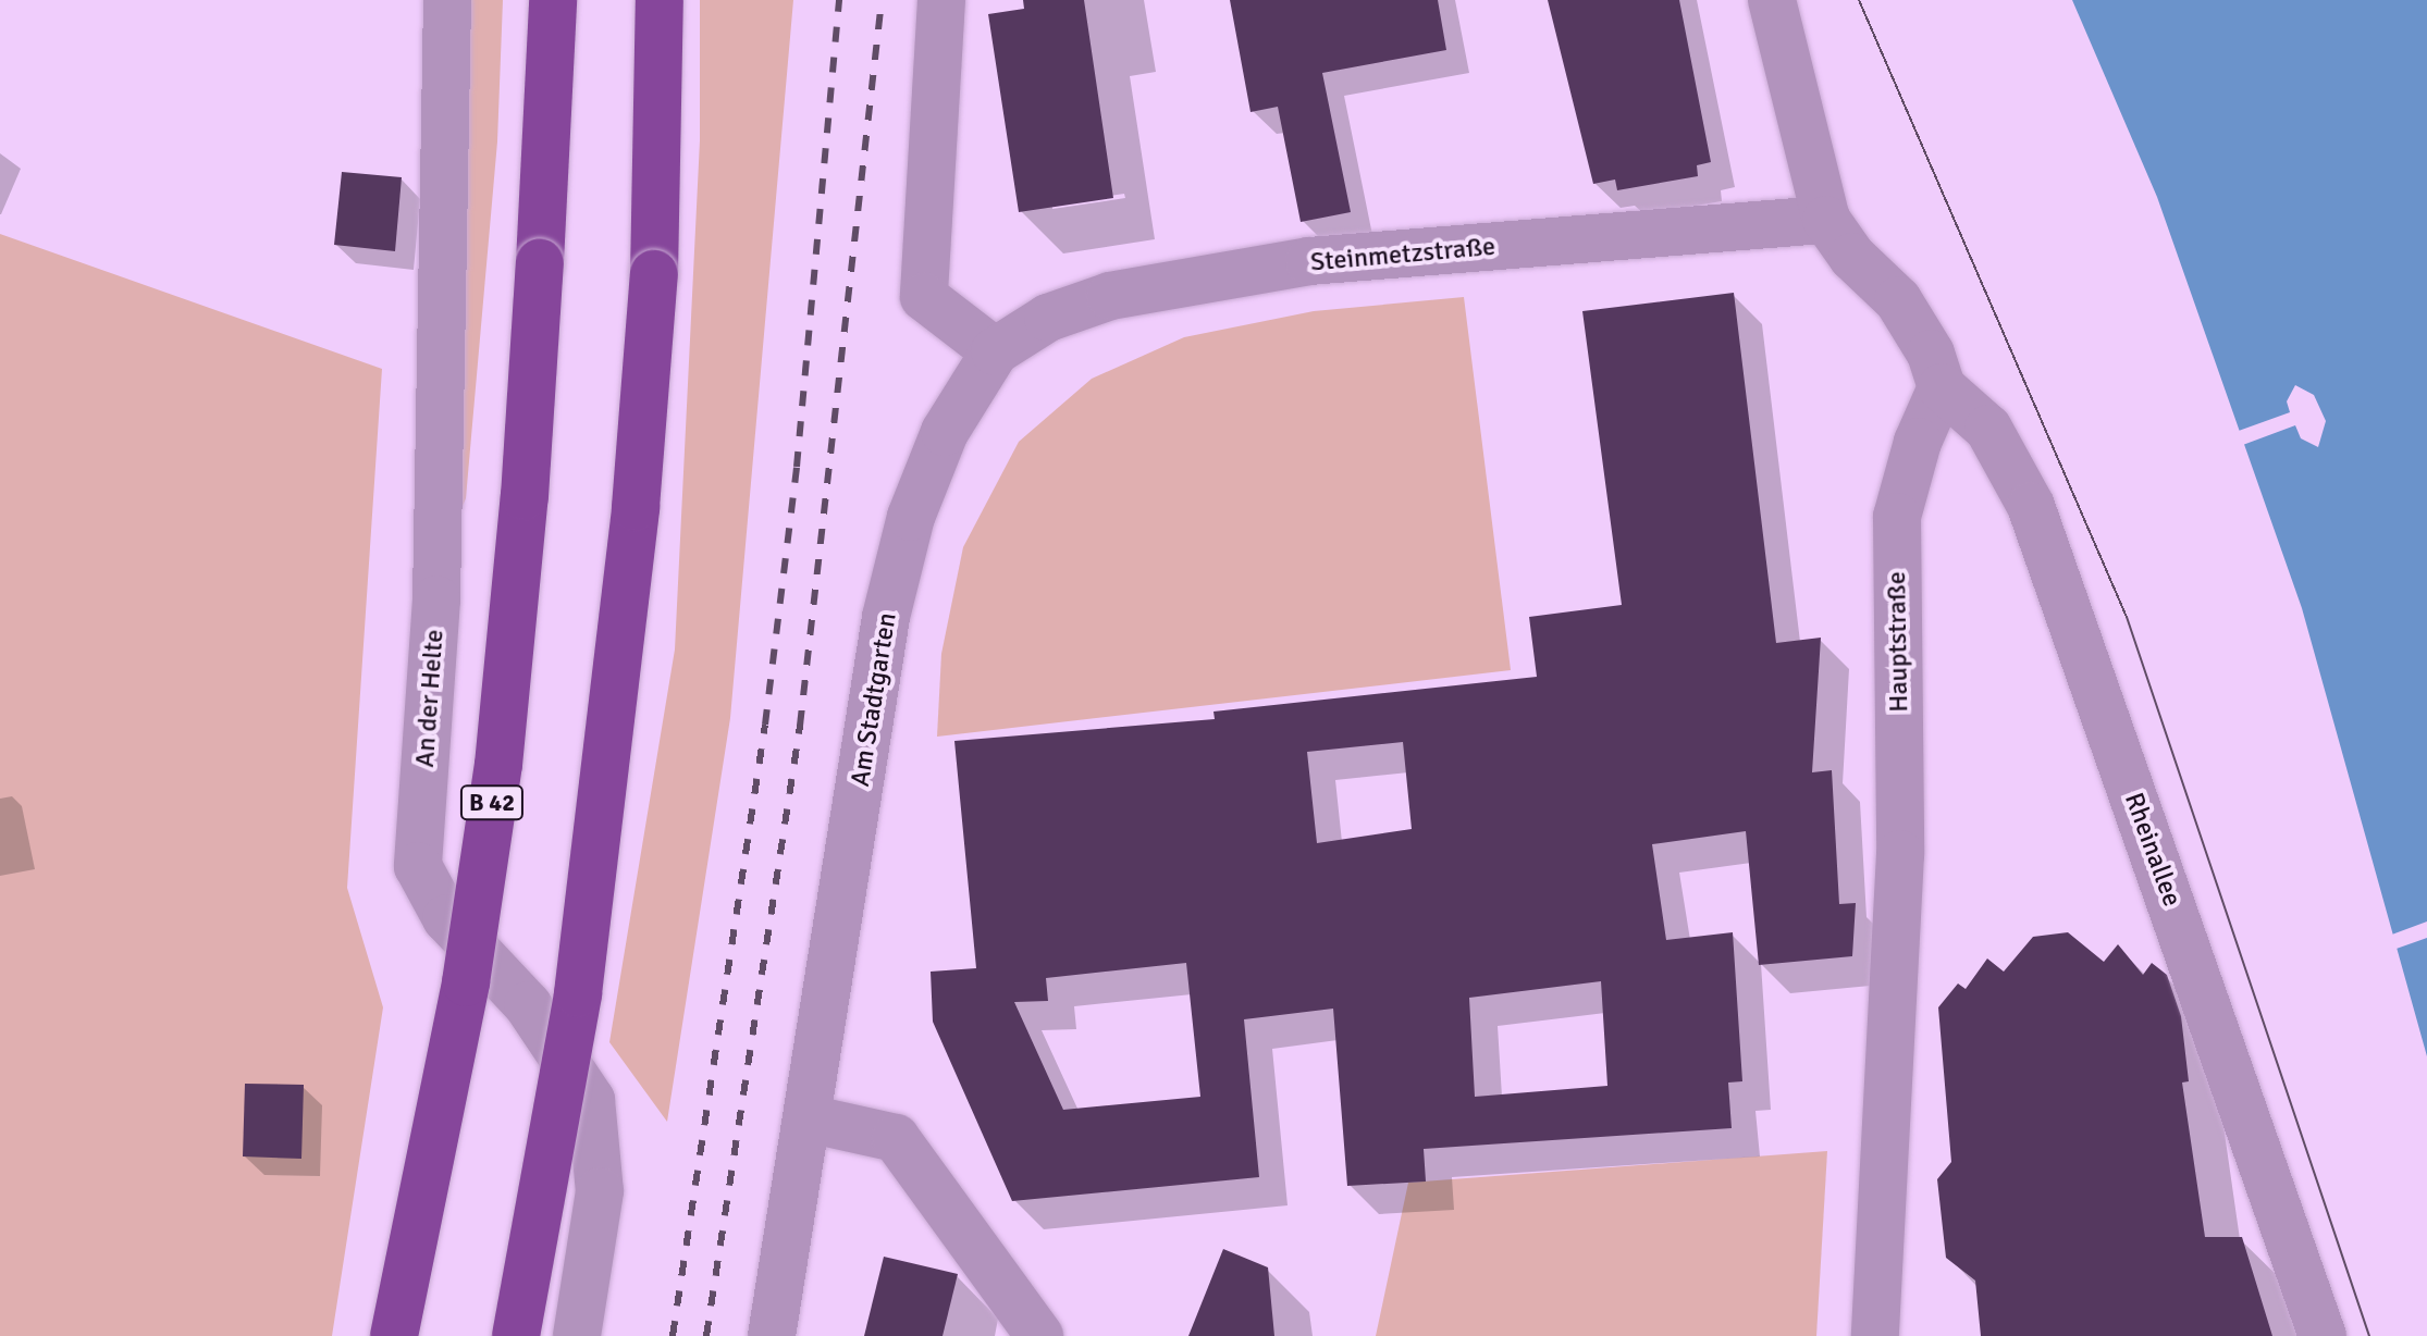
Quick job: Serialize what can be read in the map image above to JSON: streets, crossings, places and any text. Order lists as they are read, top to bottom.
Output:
{
  "streets": {
    "highway": ["B 42"],
    "street": [
      "Steinmetzstraße",
      "Hauptstraße",
      "An der Helte",
      "Am Stadtgarten",
      "Rheinallee"
    ]
  },
  "crossings": [
    ["Steinmetzstraße", "Am Stadtgarten"],
    ["Hauptstraße", "Rheinallee"]
  ]
}
